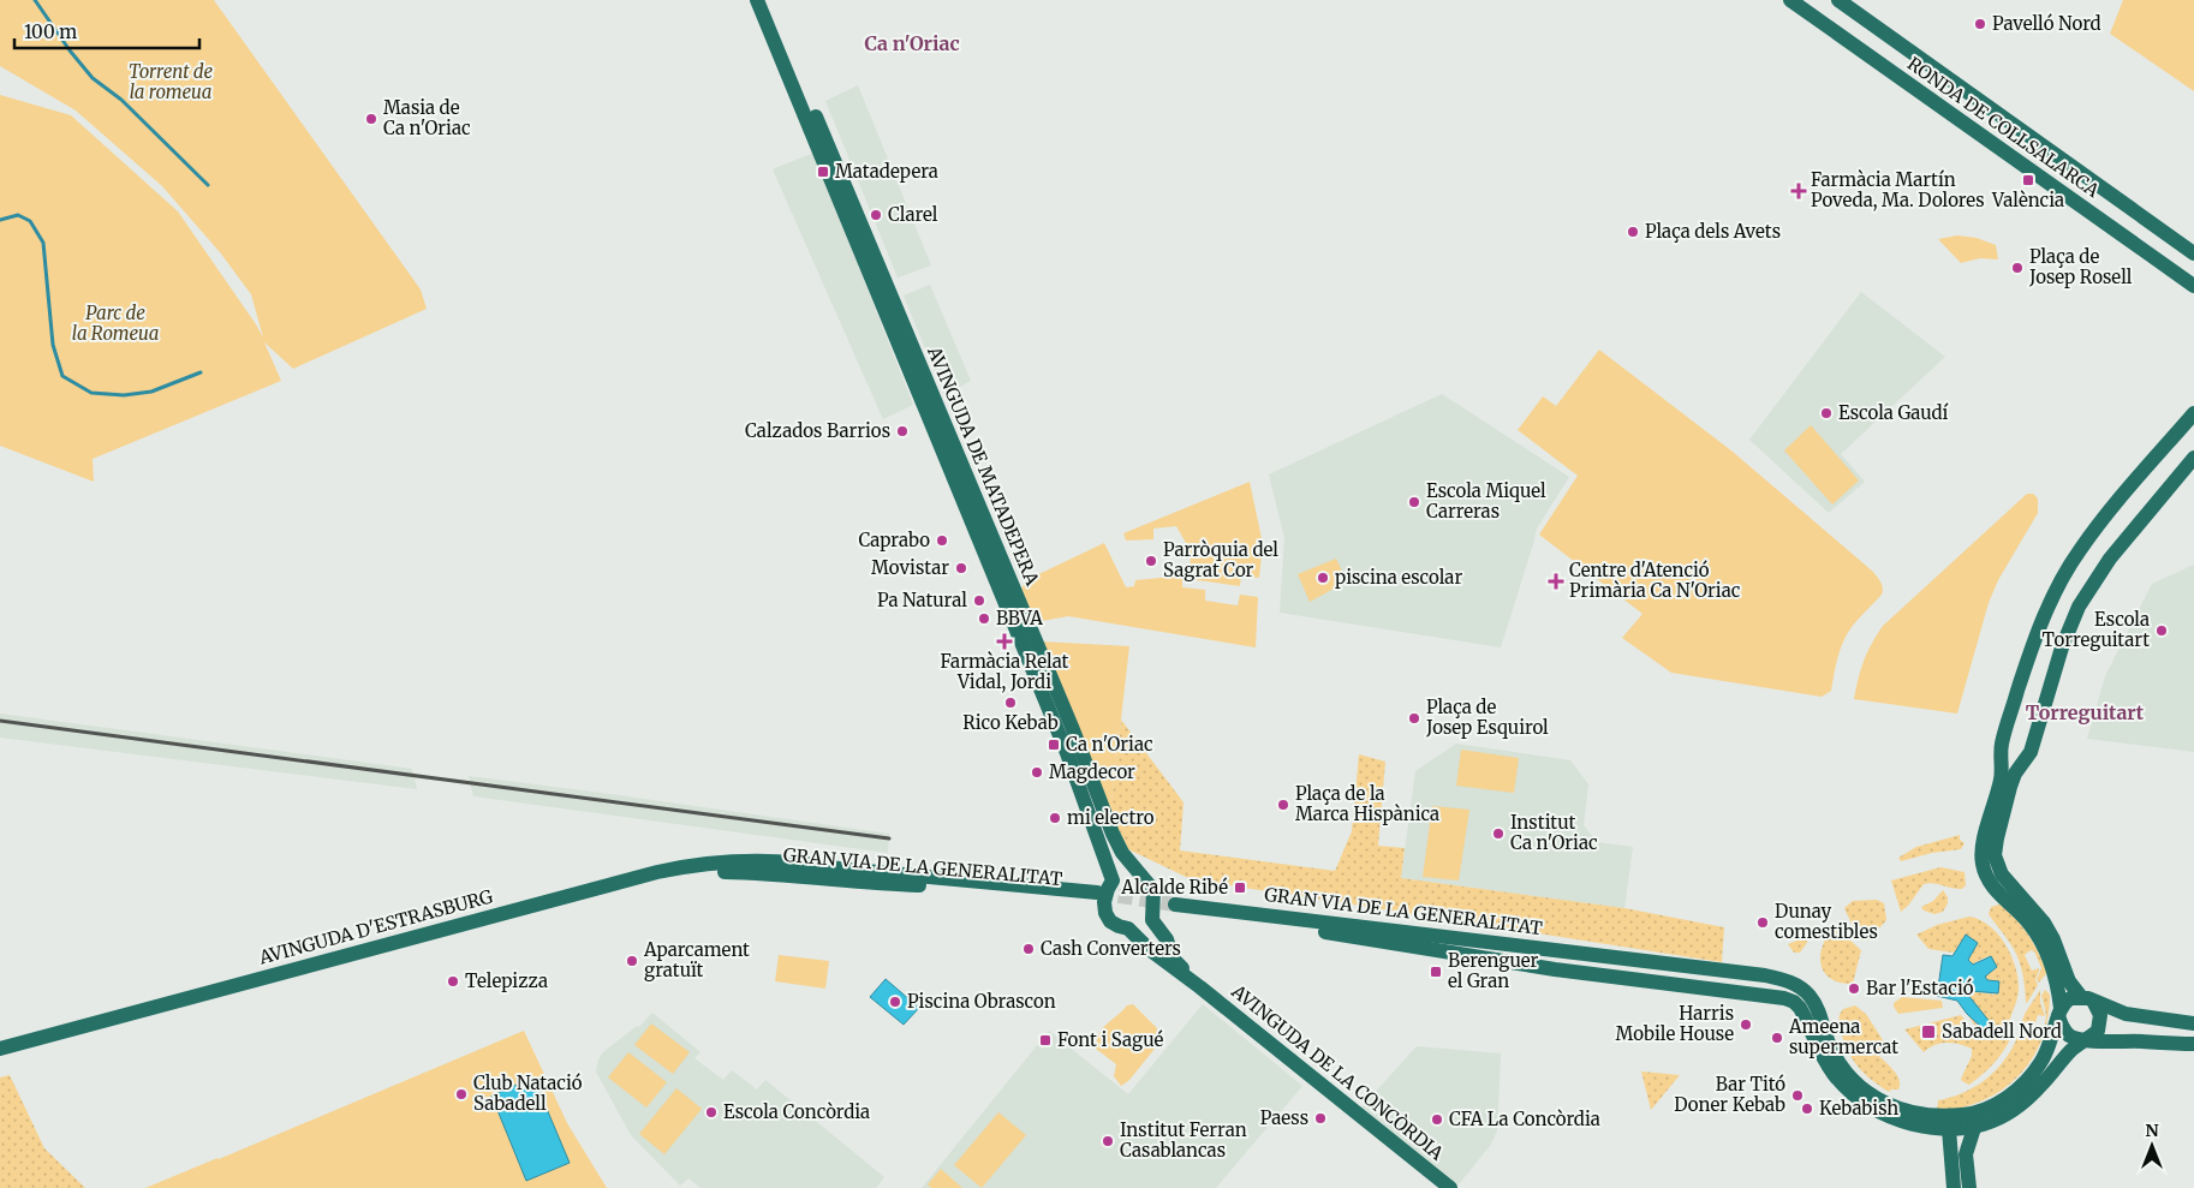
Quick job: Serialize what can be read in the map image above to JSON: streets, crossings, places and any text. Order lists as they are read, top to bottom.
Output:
{
  "streets": {
    "main road": [
      "RONDA DE COLLSALARCA",
      "AVINGUDA DE MATADEPERA",
      "GRAN VIA DE LA GENERALITAT",
      "AVINGUDA D'ESTRASBURG",
      "AVINGUDA DE LA CONCÒRDIA"
    ]
  },
  "crossings": [
    ["AVINGUDA DE MATADEPERA", "AVINGUDA DE LA CONCÒRDIA"],
    ["GRAN VIA DE LA GENERALITAT", "AVINGUDA D'ESTRASBURG"]
  ],
  "districts": ["Ca n'Oriac", "Torreguitart"],
  "parks": ["Torrent de la romeua", "Parc de la Romeua"],
  "places": {
    "other": [
      "Pavelló Nord",
      "Masia de Ca n'Oriac",
      "Clarel",
      "Plaça dels Avets",
      "Plaça de Josep Rosell",
      "Escola Gaudí",
      "Calzados Barrios",
      "Escola Miquel Carreras",
      "Caprabo",
      "Parròquia del Sagrat Cor",
      "Movistar",
      "piscina escolar",
      "Pa Natural",
      "BBVA",
      "Escola Torreguitart",
      "Rico Kebab",
      "Plaça de Josep Esquirol",
      "Magdecor",
      "Plaça de la Marca Hispànica",
      "mi electro",
      "Institut Ca n'Oriac",
      "Dunay comestibles",
      "Cash Converters",
      "Aparcament gratuït",
      "Telepizza",
      "Bar l'Estació",
      "Piscina Obrascon",
      "Harris Mobile House",
      "Ameena supermercat",
      "Club Natació Sabadell",
      "Bar Titó Doner Kebab",
      "Kebabish",
      "Escola Concòrdia",
      "Paess",
      "CFA La Concòrdia",
      "Institut Ferran Casablancas"
    ],
    "transit": [
      "Matadepera",
      "València",
      "Ca n'Oriac",
      "Alcalde Ribé",
      "Berenguer el Gran",
      "Sabadell Nord",
      "Font i Sagué"
    ],
    "health": ["Farmàcia Martín Poveda, Ma. Dolores", "Centre d'Atenció Primària Ca N'Oriac", "Farmàcia Relat Vidal, Jordi"]
  },
  "scale_bar": "100 m",
  "north": "top"
}
